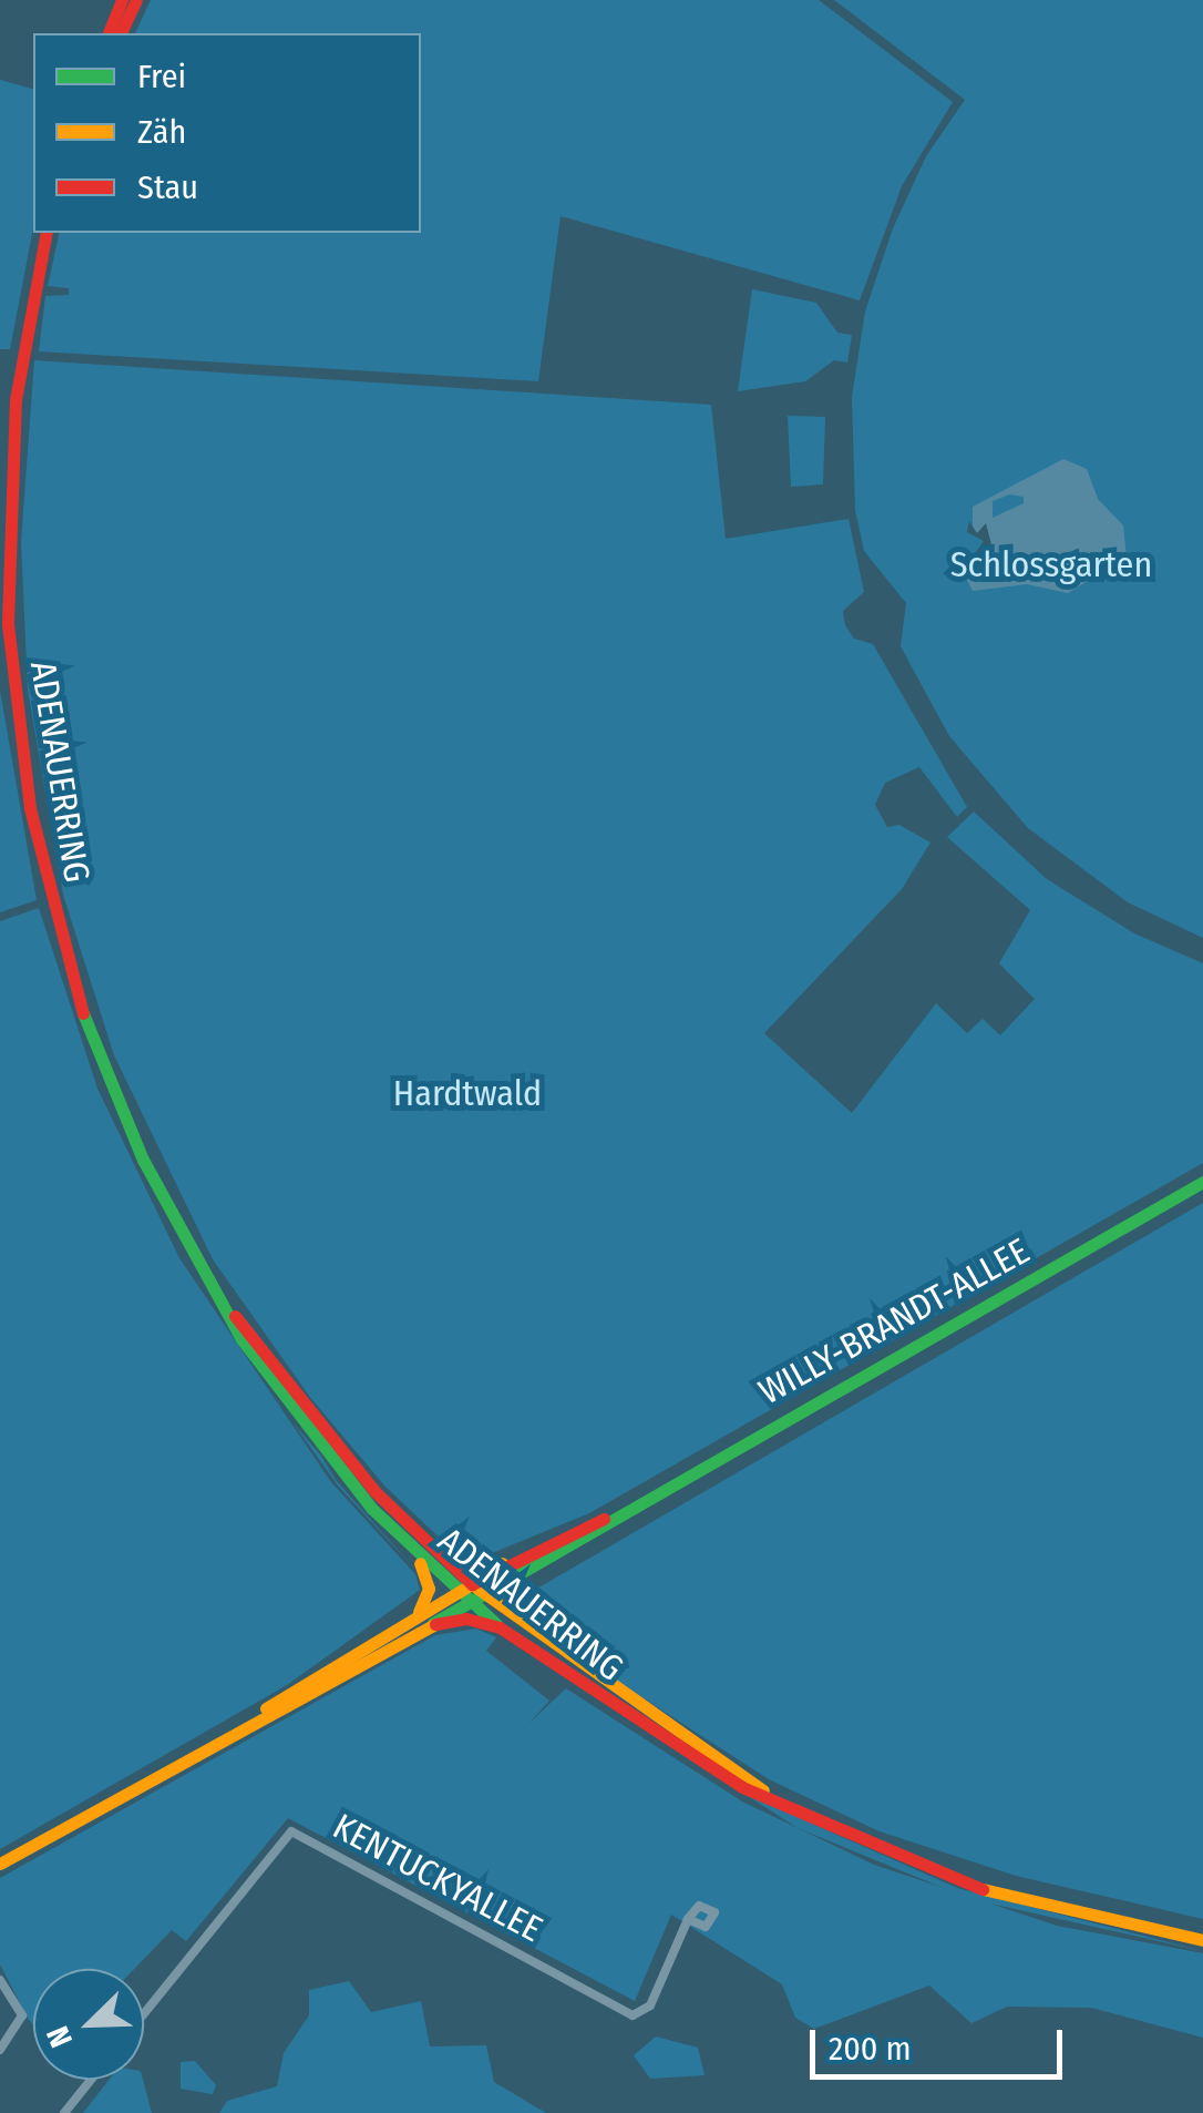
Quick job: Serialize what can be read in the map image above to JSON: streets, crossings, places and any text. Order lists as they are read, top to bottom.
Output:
{
  "streets": {
    "main road": ["ADENAUERRING", "WILLY-BRANDT-ALLEE"],
    "street": ["KENTUCKYALLEE"]
  },
  "crossings": [
    ["ADENAUERRING", "WILLY-BRANDT-ALLEE"]
  ],
  "parks": ["Schlossgarten", "Hardtwald"],
  "legend": ["Frei", "Zäh", "Stau"],
  "scale_bar": "200 m",
  "north": "bottom left"
}
